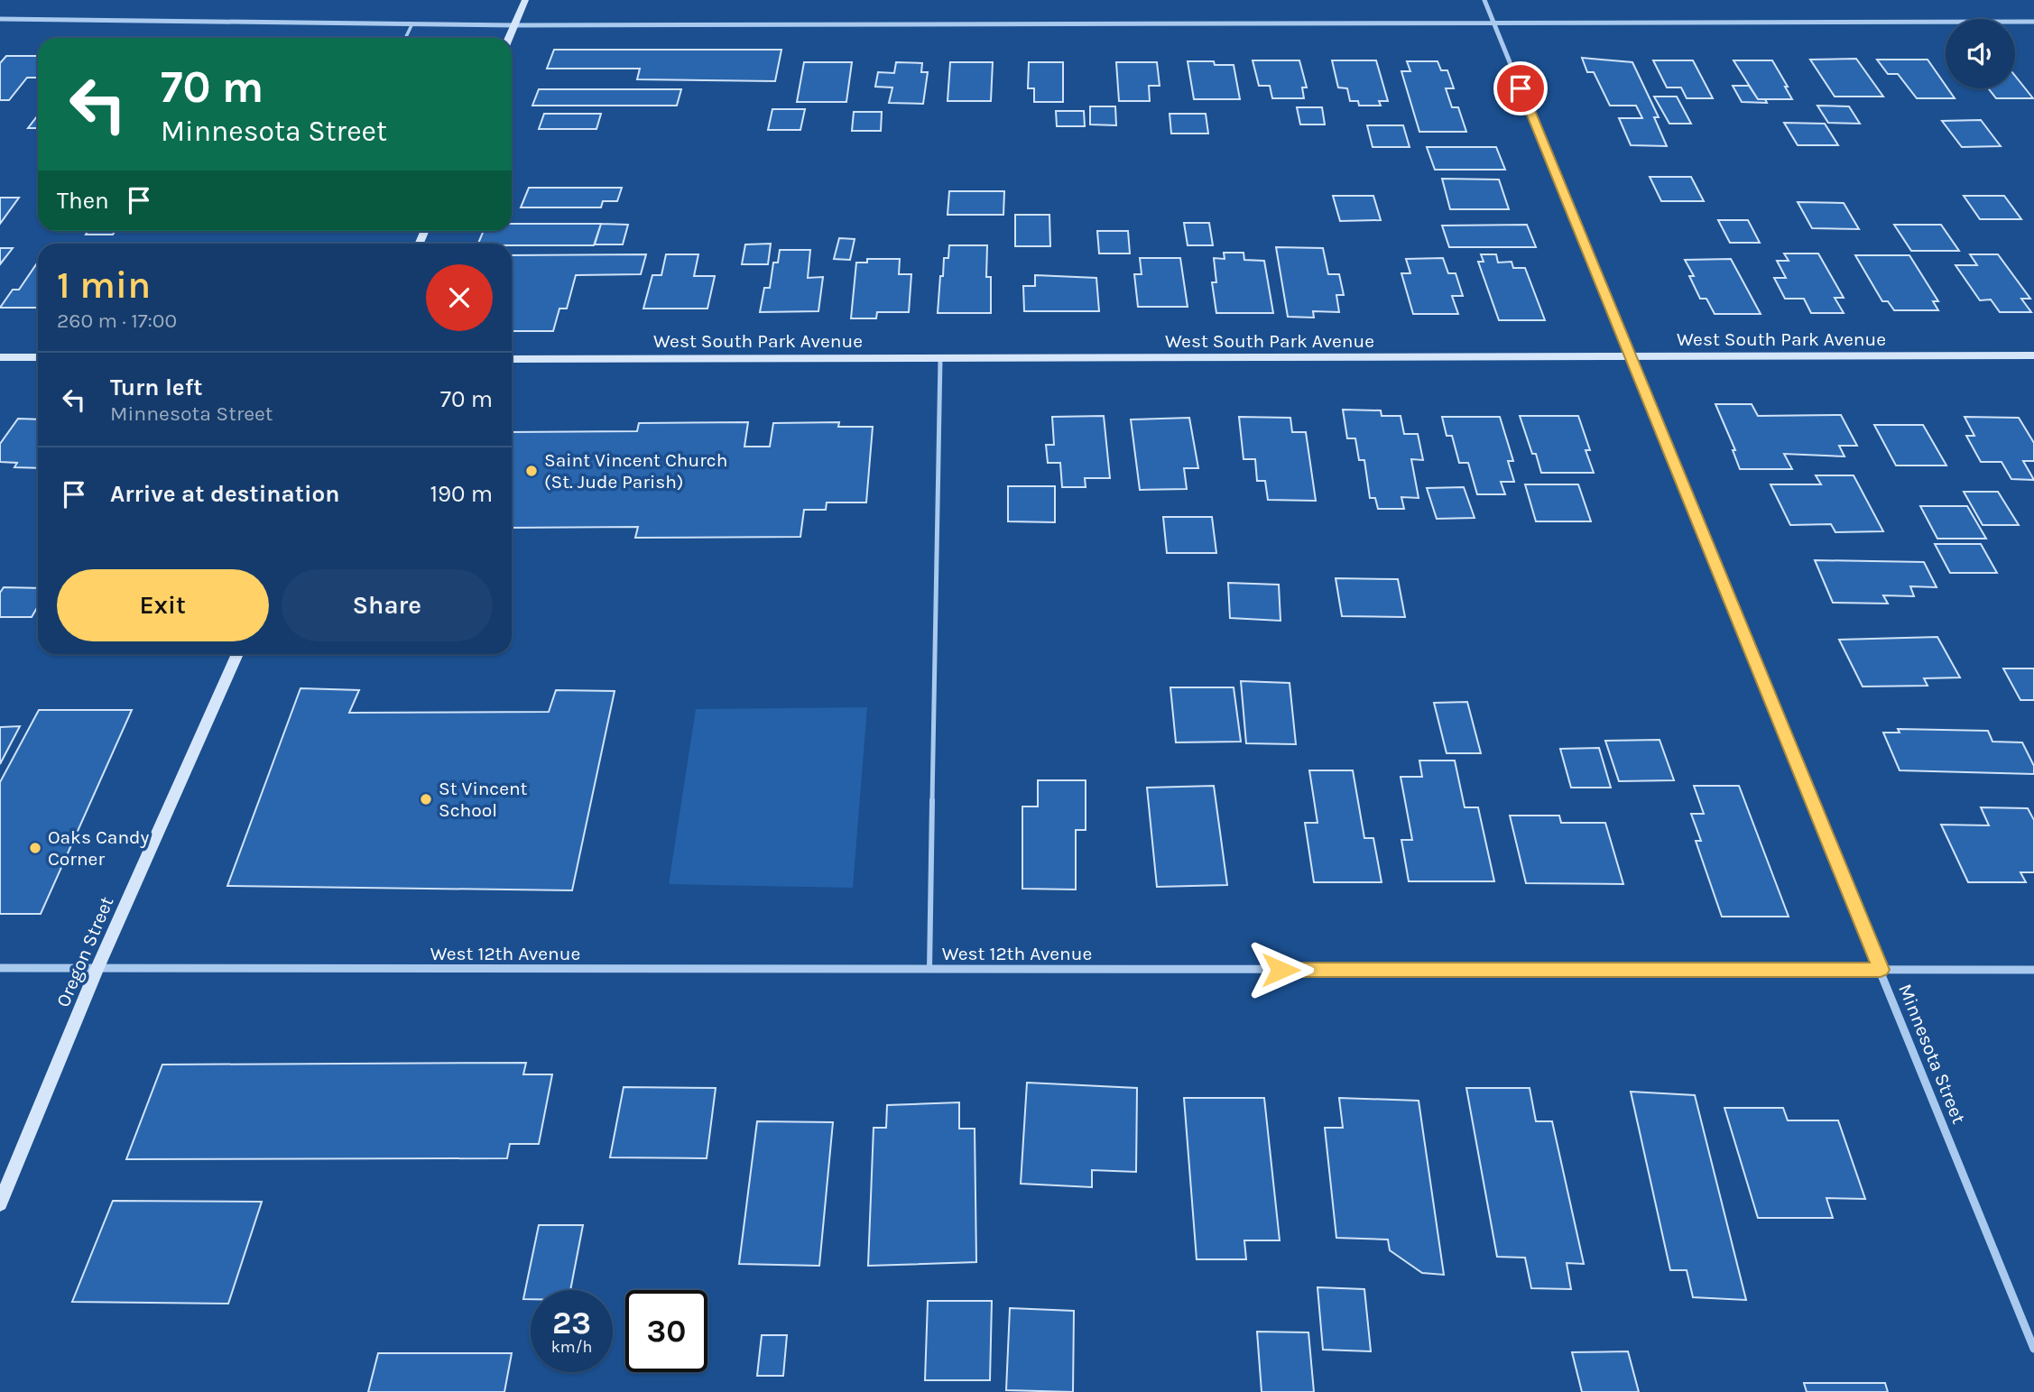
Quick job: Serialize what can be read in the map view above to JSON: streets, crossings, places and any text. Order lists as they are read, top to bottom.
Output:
{
  "streets": {
    "main road": ["West South Park Avenue", "Oregon Street"],
    "street": ["West 12th Avenue", "Minnesota Street"]
  },
  "crossings": [
    ["West South Park Avenue", "Minnesota Street"],
    ["Oregon Street", "West 12th Avenue"],
    ["West 12th Avenue", "Minnesota Street"]
  ],
  "places": ["Saint Vincent Church (St. Jude Parish)", "St Vincent School", "Oaks Candy Corner"],
  "page": {
    "turn": ["70 m", "Minnesota Street"],
    "then": "Then",
    "heading": ["1 min", "260 m · 17:00"],
    "list": [
      {
        "name": "Turn left",
        "note": "Minnesota Street",
        "value": "70 m"
      },
      {
        "name": "Arrive at destination",
        "value": "190 m"
      }
    ],
    "buttons": ["Exit", "Share"],
    "speed": "23 km/h",
    "limit": "30"
  }
}
